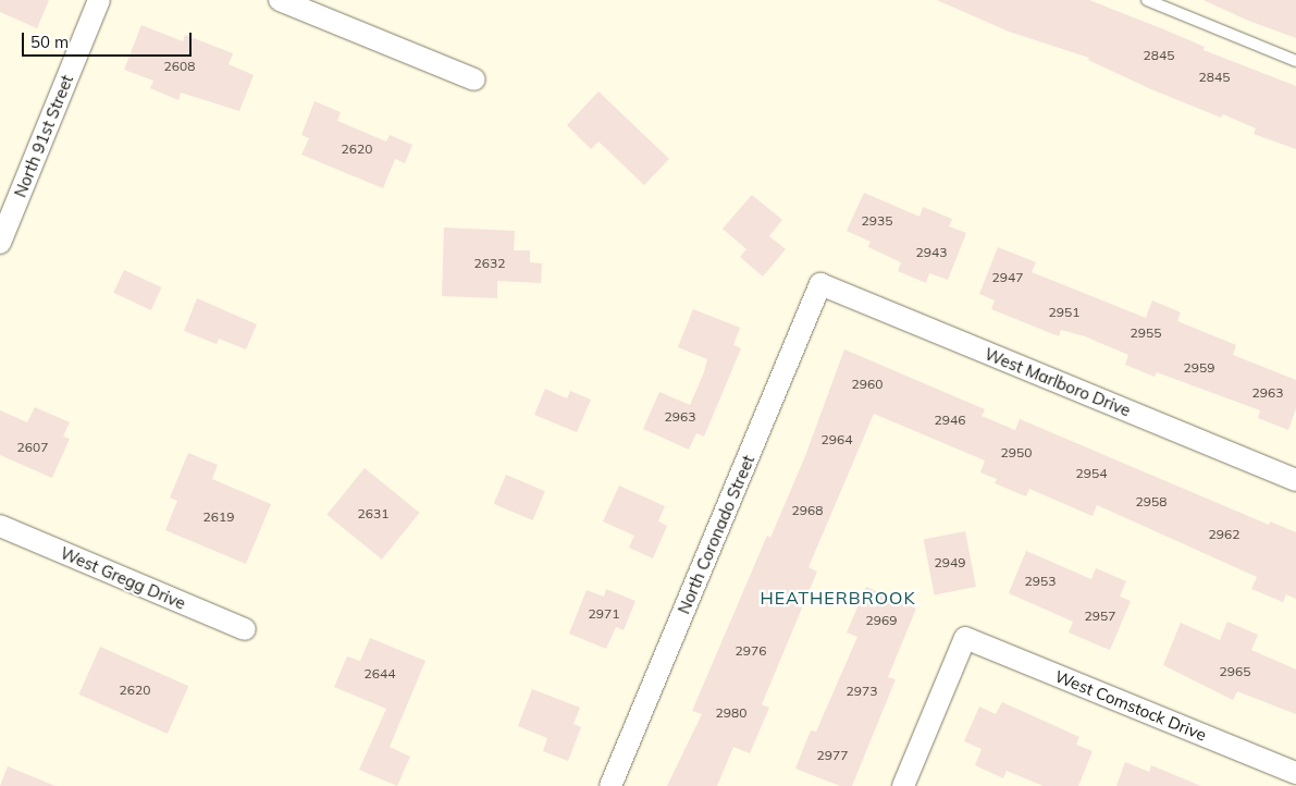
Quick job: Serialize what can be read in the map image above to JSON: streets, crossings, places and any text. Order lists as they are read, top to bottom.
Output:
{
  "streets": {
    "street": [
      "North 91st Street",
      "West Marlboro Drive",
      "North Coronado Street",
      "West Gregg Drive",
      "West Comstock Drive"
    ]
  },
  "crossings": [
    ["West Marlboro Drive", "North Coronado Street"]
  ],
  "districts": ["HEATHERBROOK"],
  "house_numbers": [
    "2845",
    "2608",
    "2845",
    "2620",
    "2935",
    "2943",
    "2632",
    "2947",
    "2951",
    "2955",
    "2959",
    "2960",
    "2963",
    "2963",
    "2946",
    "2964",
    "2607",
    "2950",
    "2954",
    "2958",
    "2968",
    "2631",
    "2619",
    "2962",
    "2949",
    "2953",
    "2971",
    "2957",
    "2969",
    "2976",
    "2965",
    "2644",
    "2620",
    "2973",
    "2980",
    "2977"
  ],
  "scale_bar": "50 m"
}
